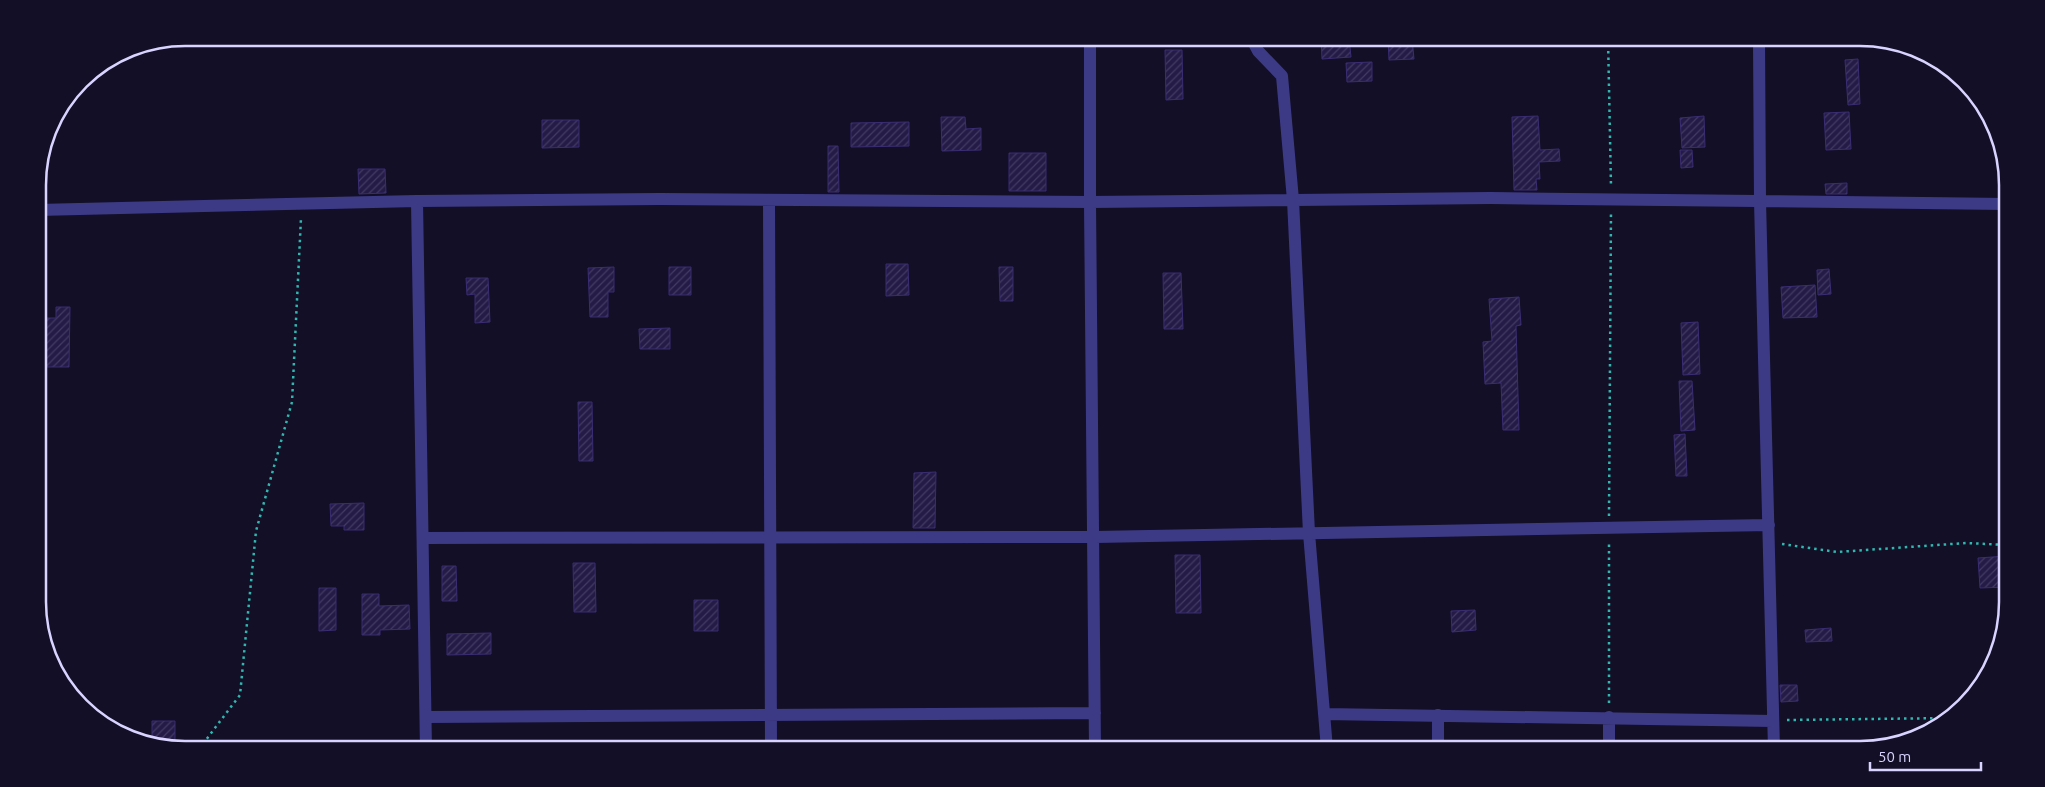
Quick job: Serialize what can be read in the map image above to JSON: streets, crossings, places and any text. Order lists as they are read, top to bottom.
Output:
{
  "scale_bar": "50 m"
}
